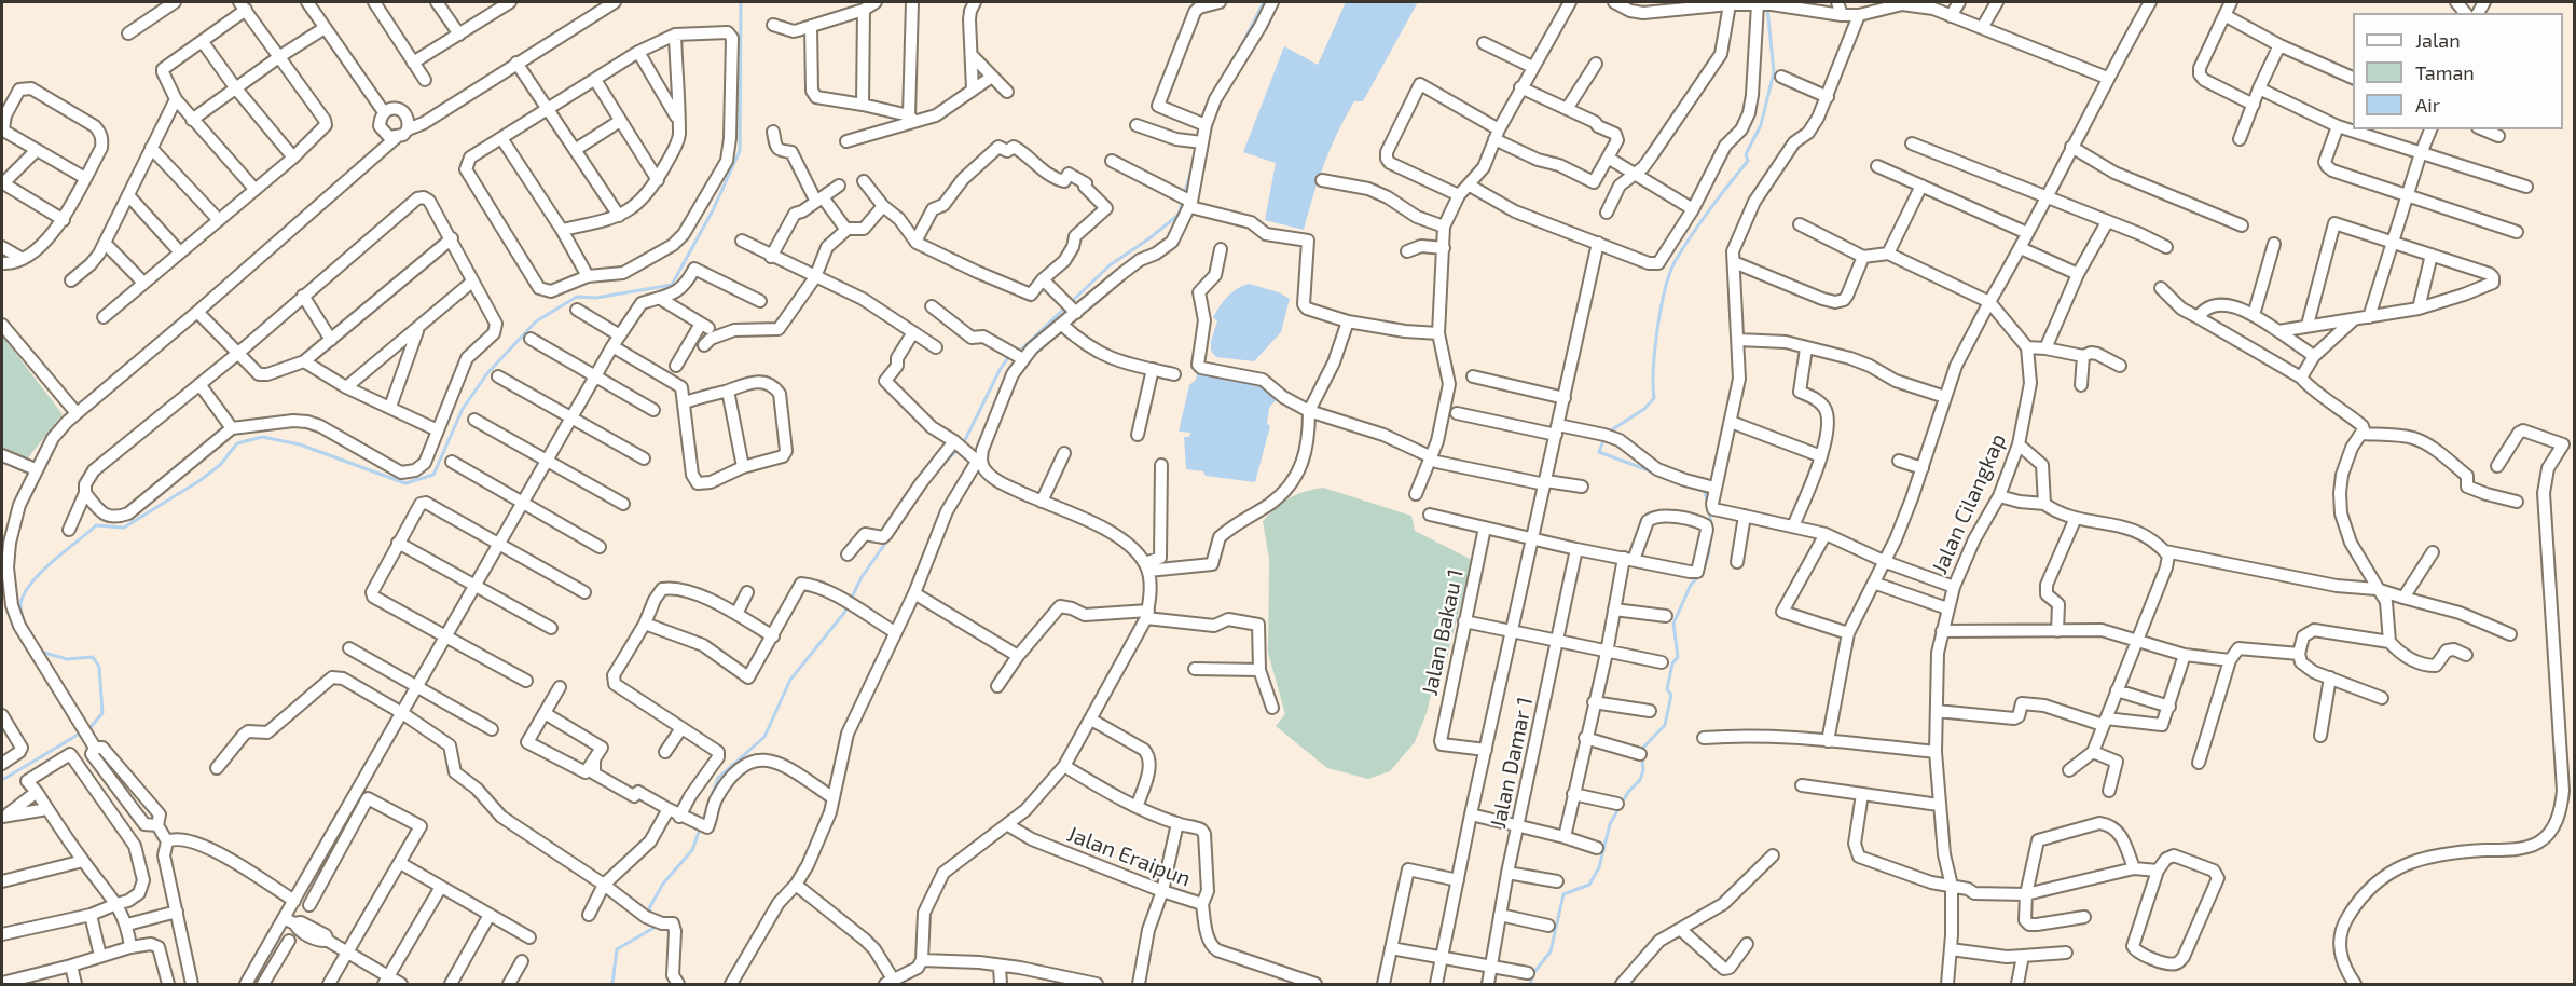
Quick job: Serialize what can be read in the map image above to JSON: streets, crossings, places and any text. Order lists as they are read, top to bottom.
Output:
{
  "streets": {
    "street": [
      "Jalan Cilangkap",
      "Jalan Bakau 1",
      "Jalan Damar 1",
      "Jalan Eraipun"
    ]
  },
  "legend": ["Jalan", "Taman", "Air"]
}
